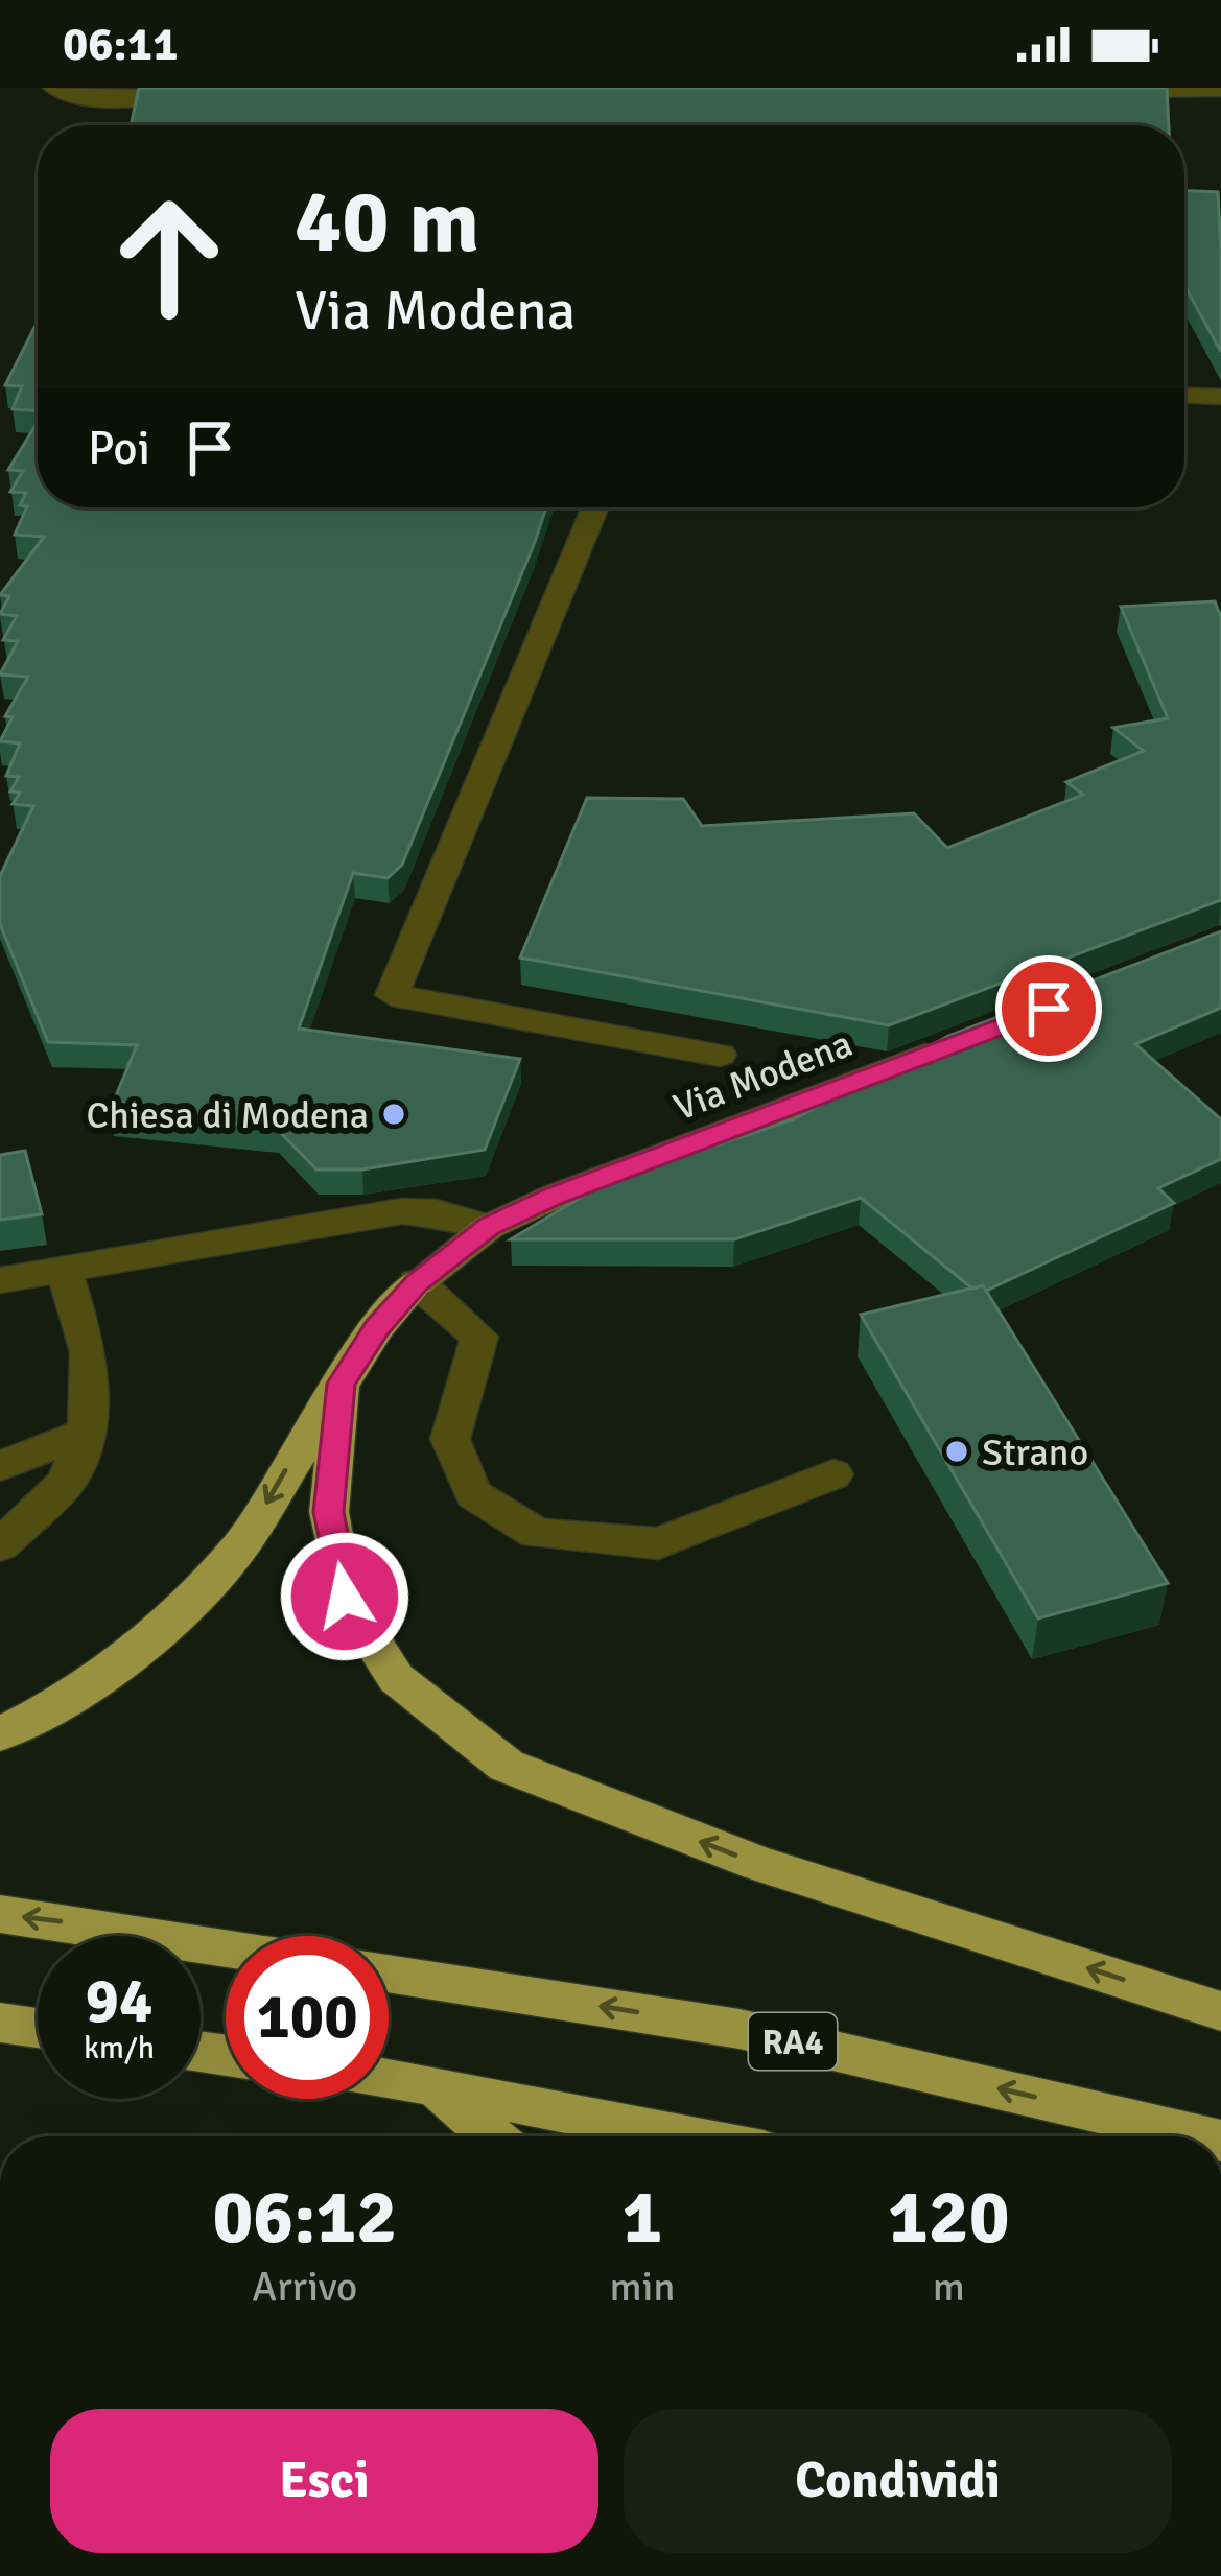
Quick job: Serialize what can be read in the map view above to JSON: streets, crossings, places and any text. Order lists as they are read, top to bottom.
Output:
{
  "streets": {
    "highway": ["RA4"],
    "main road": ["Via Modena"]
  },
  "places": ["Chiesa di Modena", "Strano"],
  "page": {
    "status": "06:11",
    "turn": ["40 m", "Via Modena"],
    "then": "Poi",
    "speed": "94 km/h",
    "limit": "100",
    "eta": [
      "06:12",
      "Arrivo",
      "1",
      "min",
      "120",
      "m"
    ],
    "buttons": ["Esci", "Condividi"]
  }
}
